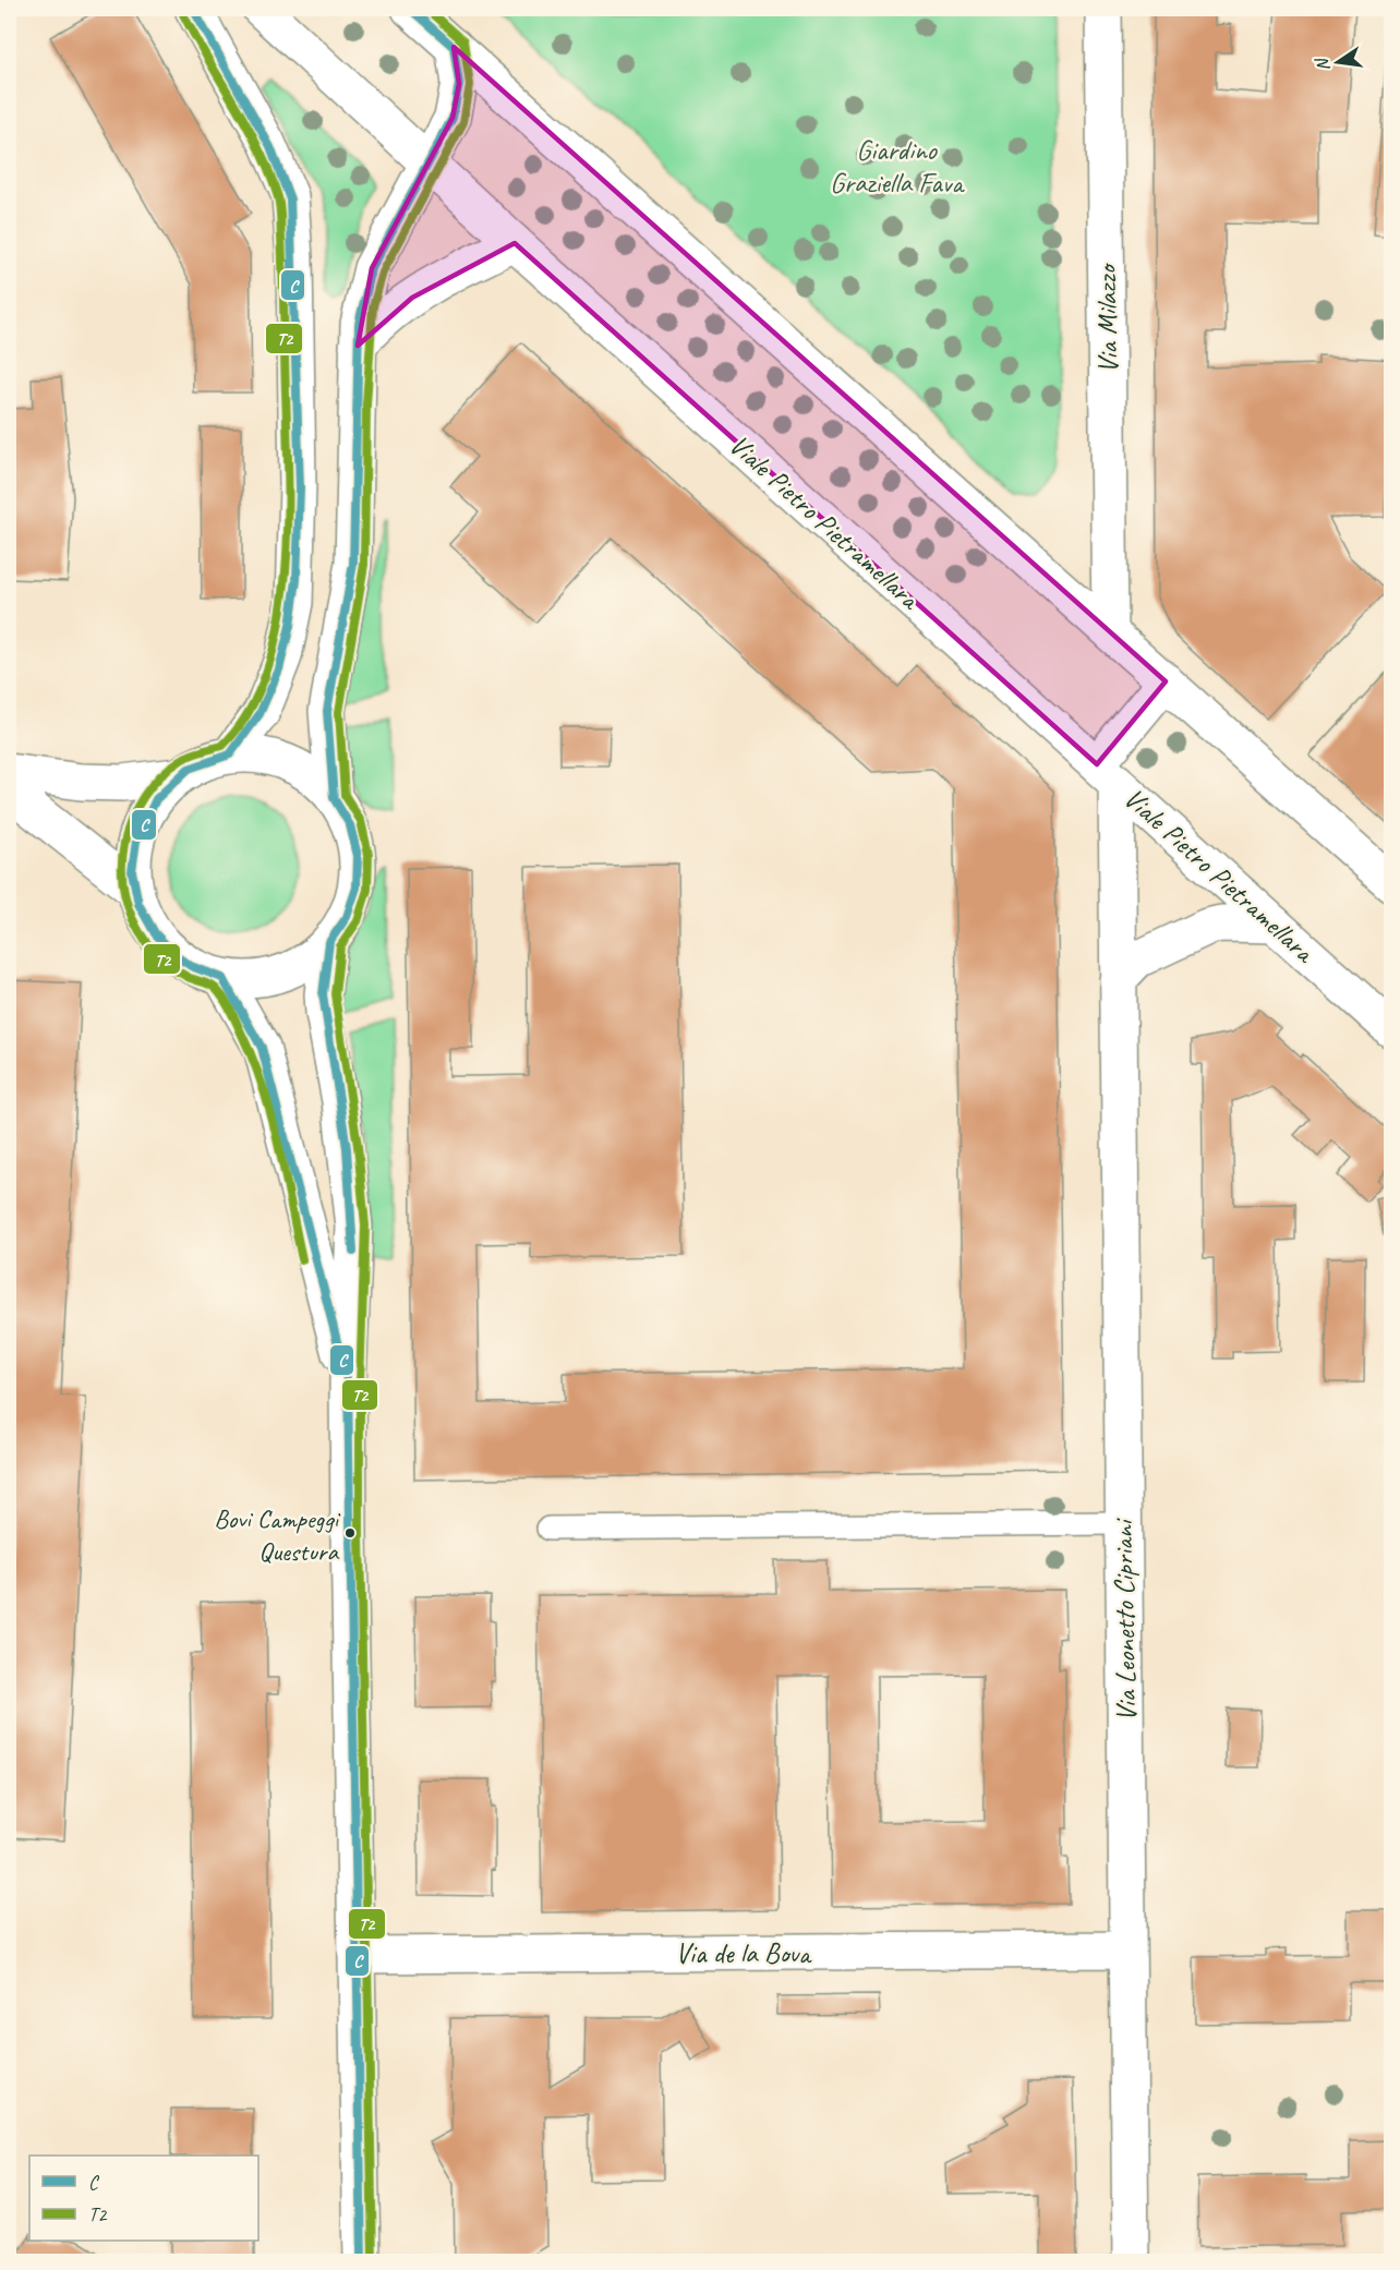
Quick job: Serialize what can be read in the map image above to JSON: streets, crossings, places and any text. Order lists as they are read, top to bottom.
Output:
{
  "streets": {
    "street": [
      "Via Milazzo",
      "Viale Pietro Pietramellara",
      "Via Leonetto Cipriani",
      "Via de la Bova"
    ]
  },
  "crossings": [
    ["Viale Pietro Pietramellara", "Via Leonetto Cipriani"],
    ["Via Leonetto Cipriani", "Via de la Bova"]
  ],
  "parks": ["Giardino Graziella Fava"],
  "places": ["Bovi Campeggi Questura"],
  "lines": ["transit line C", "transit line T2"],
  "legend": ["C", "T2"],
  "north": "left"
}
